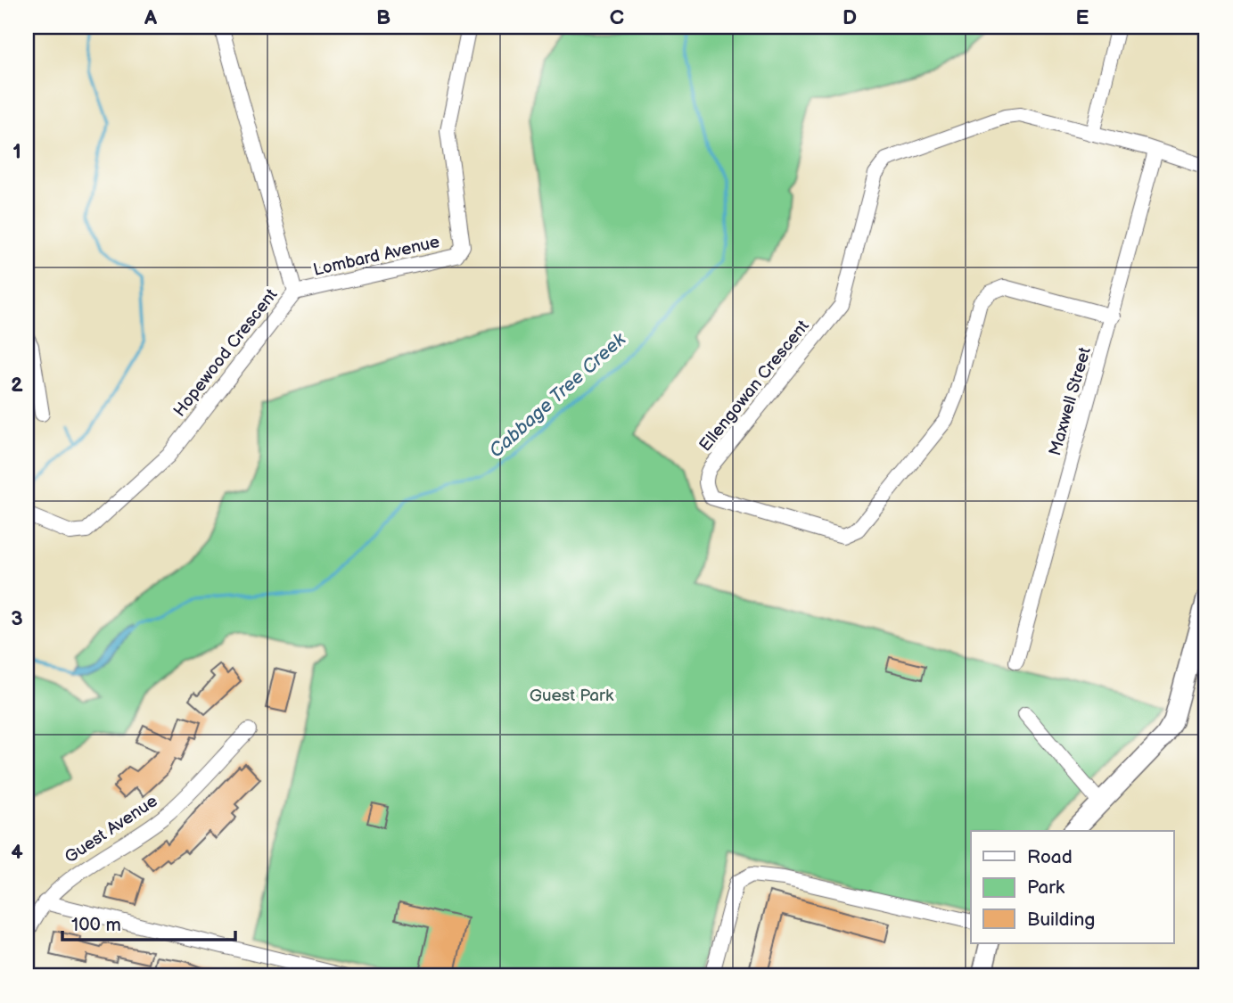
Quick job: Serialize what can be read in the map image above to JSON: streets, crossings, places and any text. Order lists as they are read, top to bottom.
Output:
{
  "streets": {
    "street": [
      "Lombard Avenue",
      "Hopewood Crescent",
      "Ellengowan Crescent",
      "Maxwell Street",
      "Guest Avenue"
    ]
  },
  "crossings": [
    ["Lombard Avenue", "Hopewood Crescent"],
    ["Ellengowan Crescent", "Maxwell Street"]
  ],
  "water": ["Cabbage Tree Creek"],
  "parks": ["Guest Park"],
  "legend": ["Road", "Park", "Building"],
  "scale_bar": "100 m",
  "grid": {
    "columns": [
      "A",
      "B",
      "C",
      "D",
      "E"
    ],
    "rows": [
      "1",
      "2",
      "3",
      "4"
    ]
  }
}
